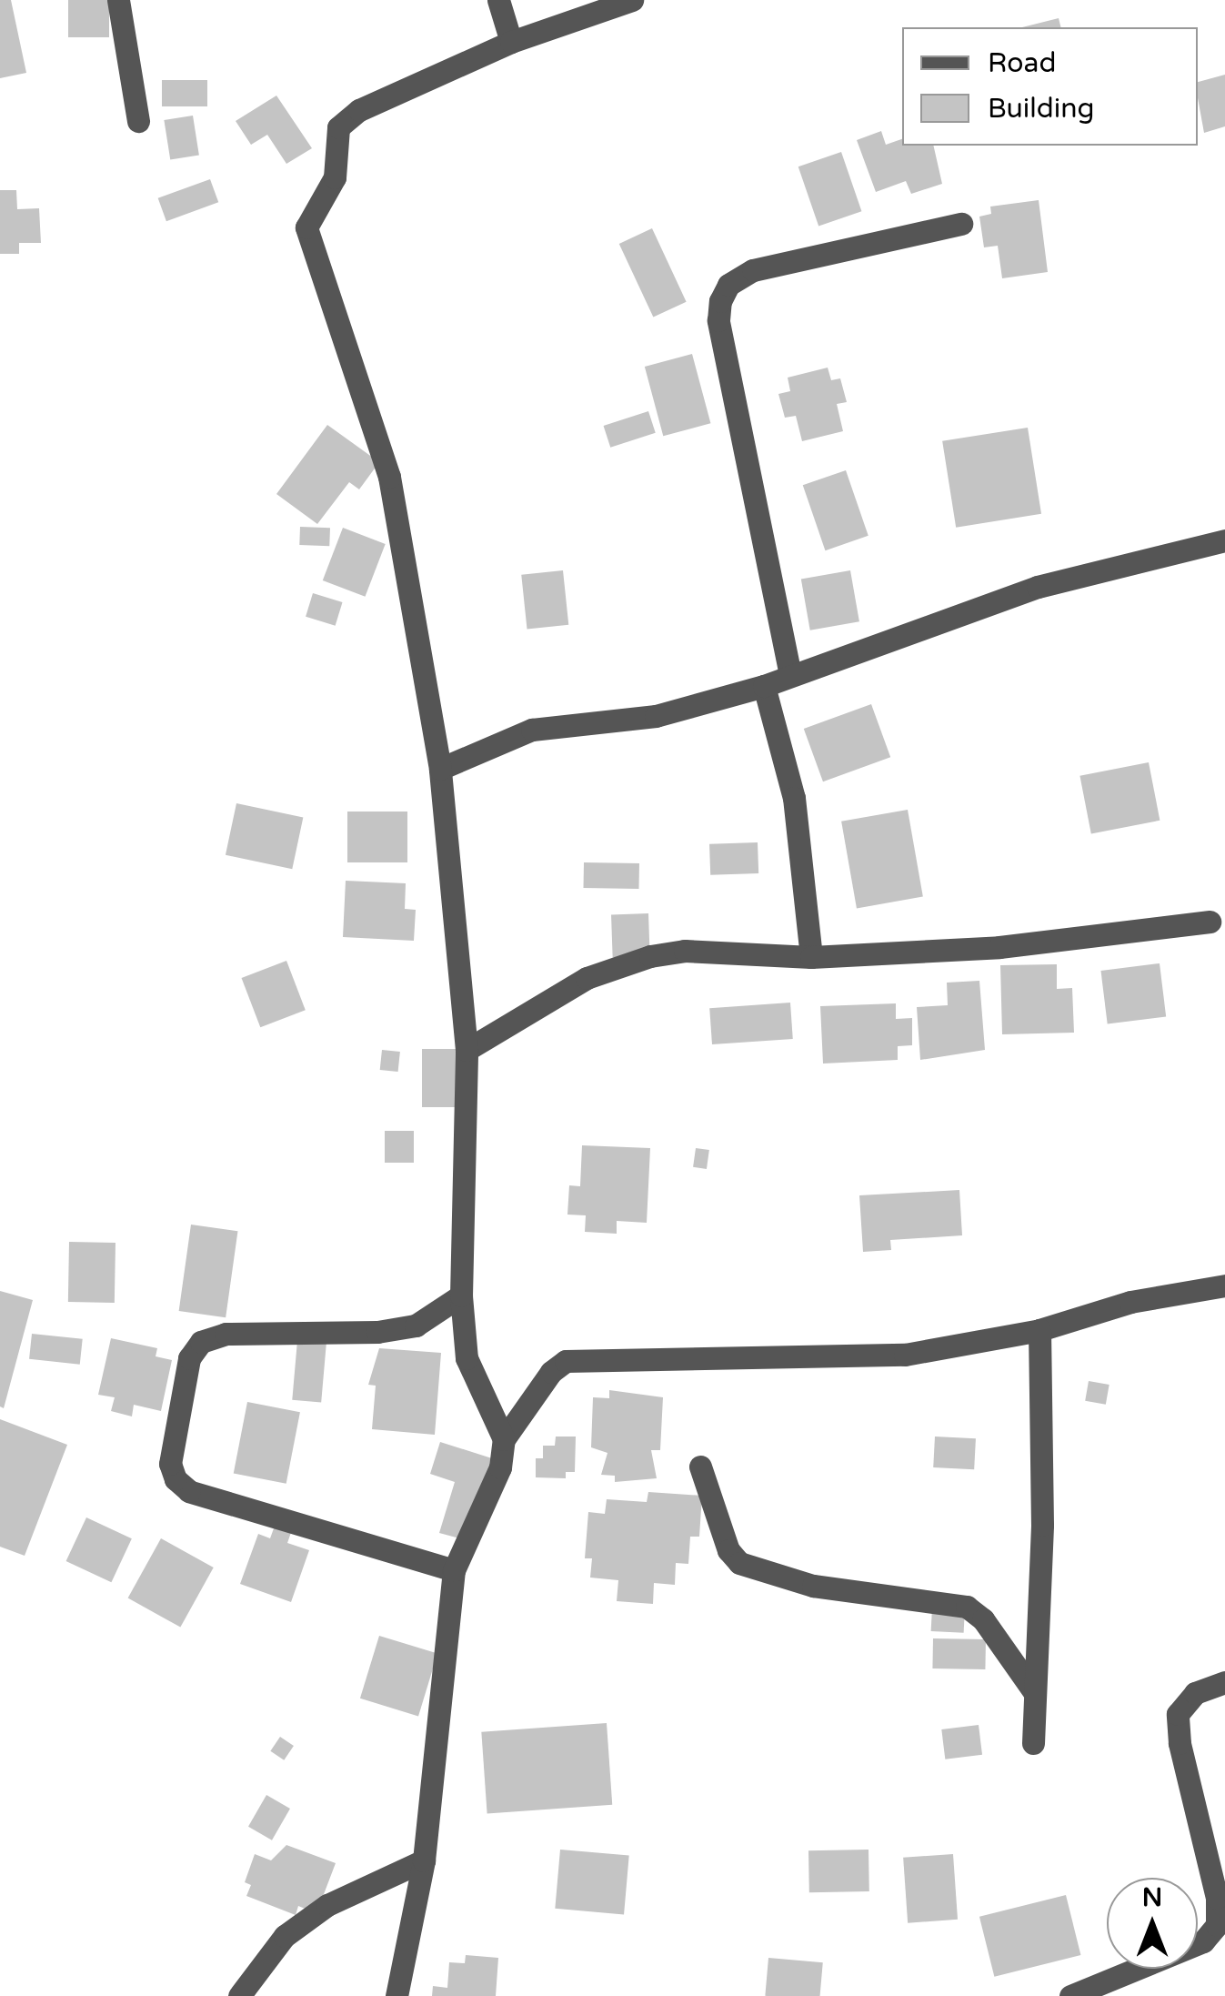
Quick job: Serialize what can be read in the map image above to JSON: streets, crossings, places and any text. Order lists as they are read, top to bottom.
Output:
{
  "legend": ["Road", "Building"],
  "north": "top"
}
